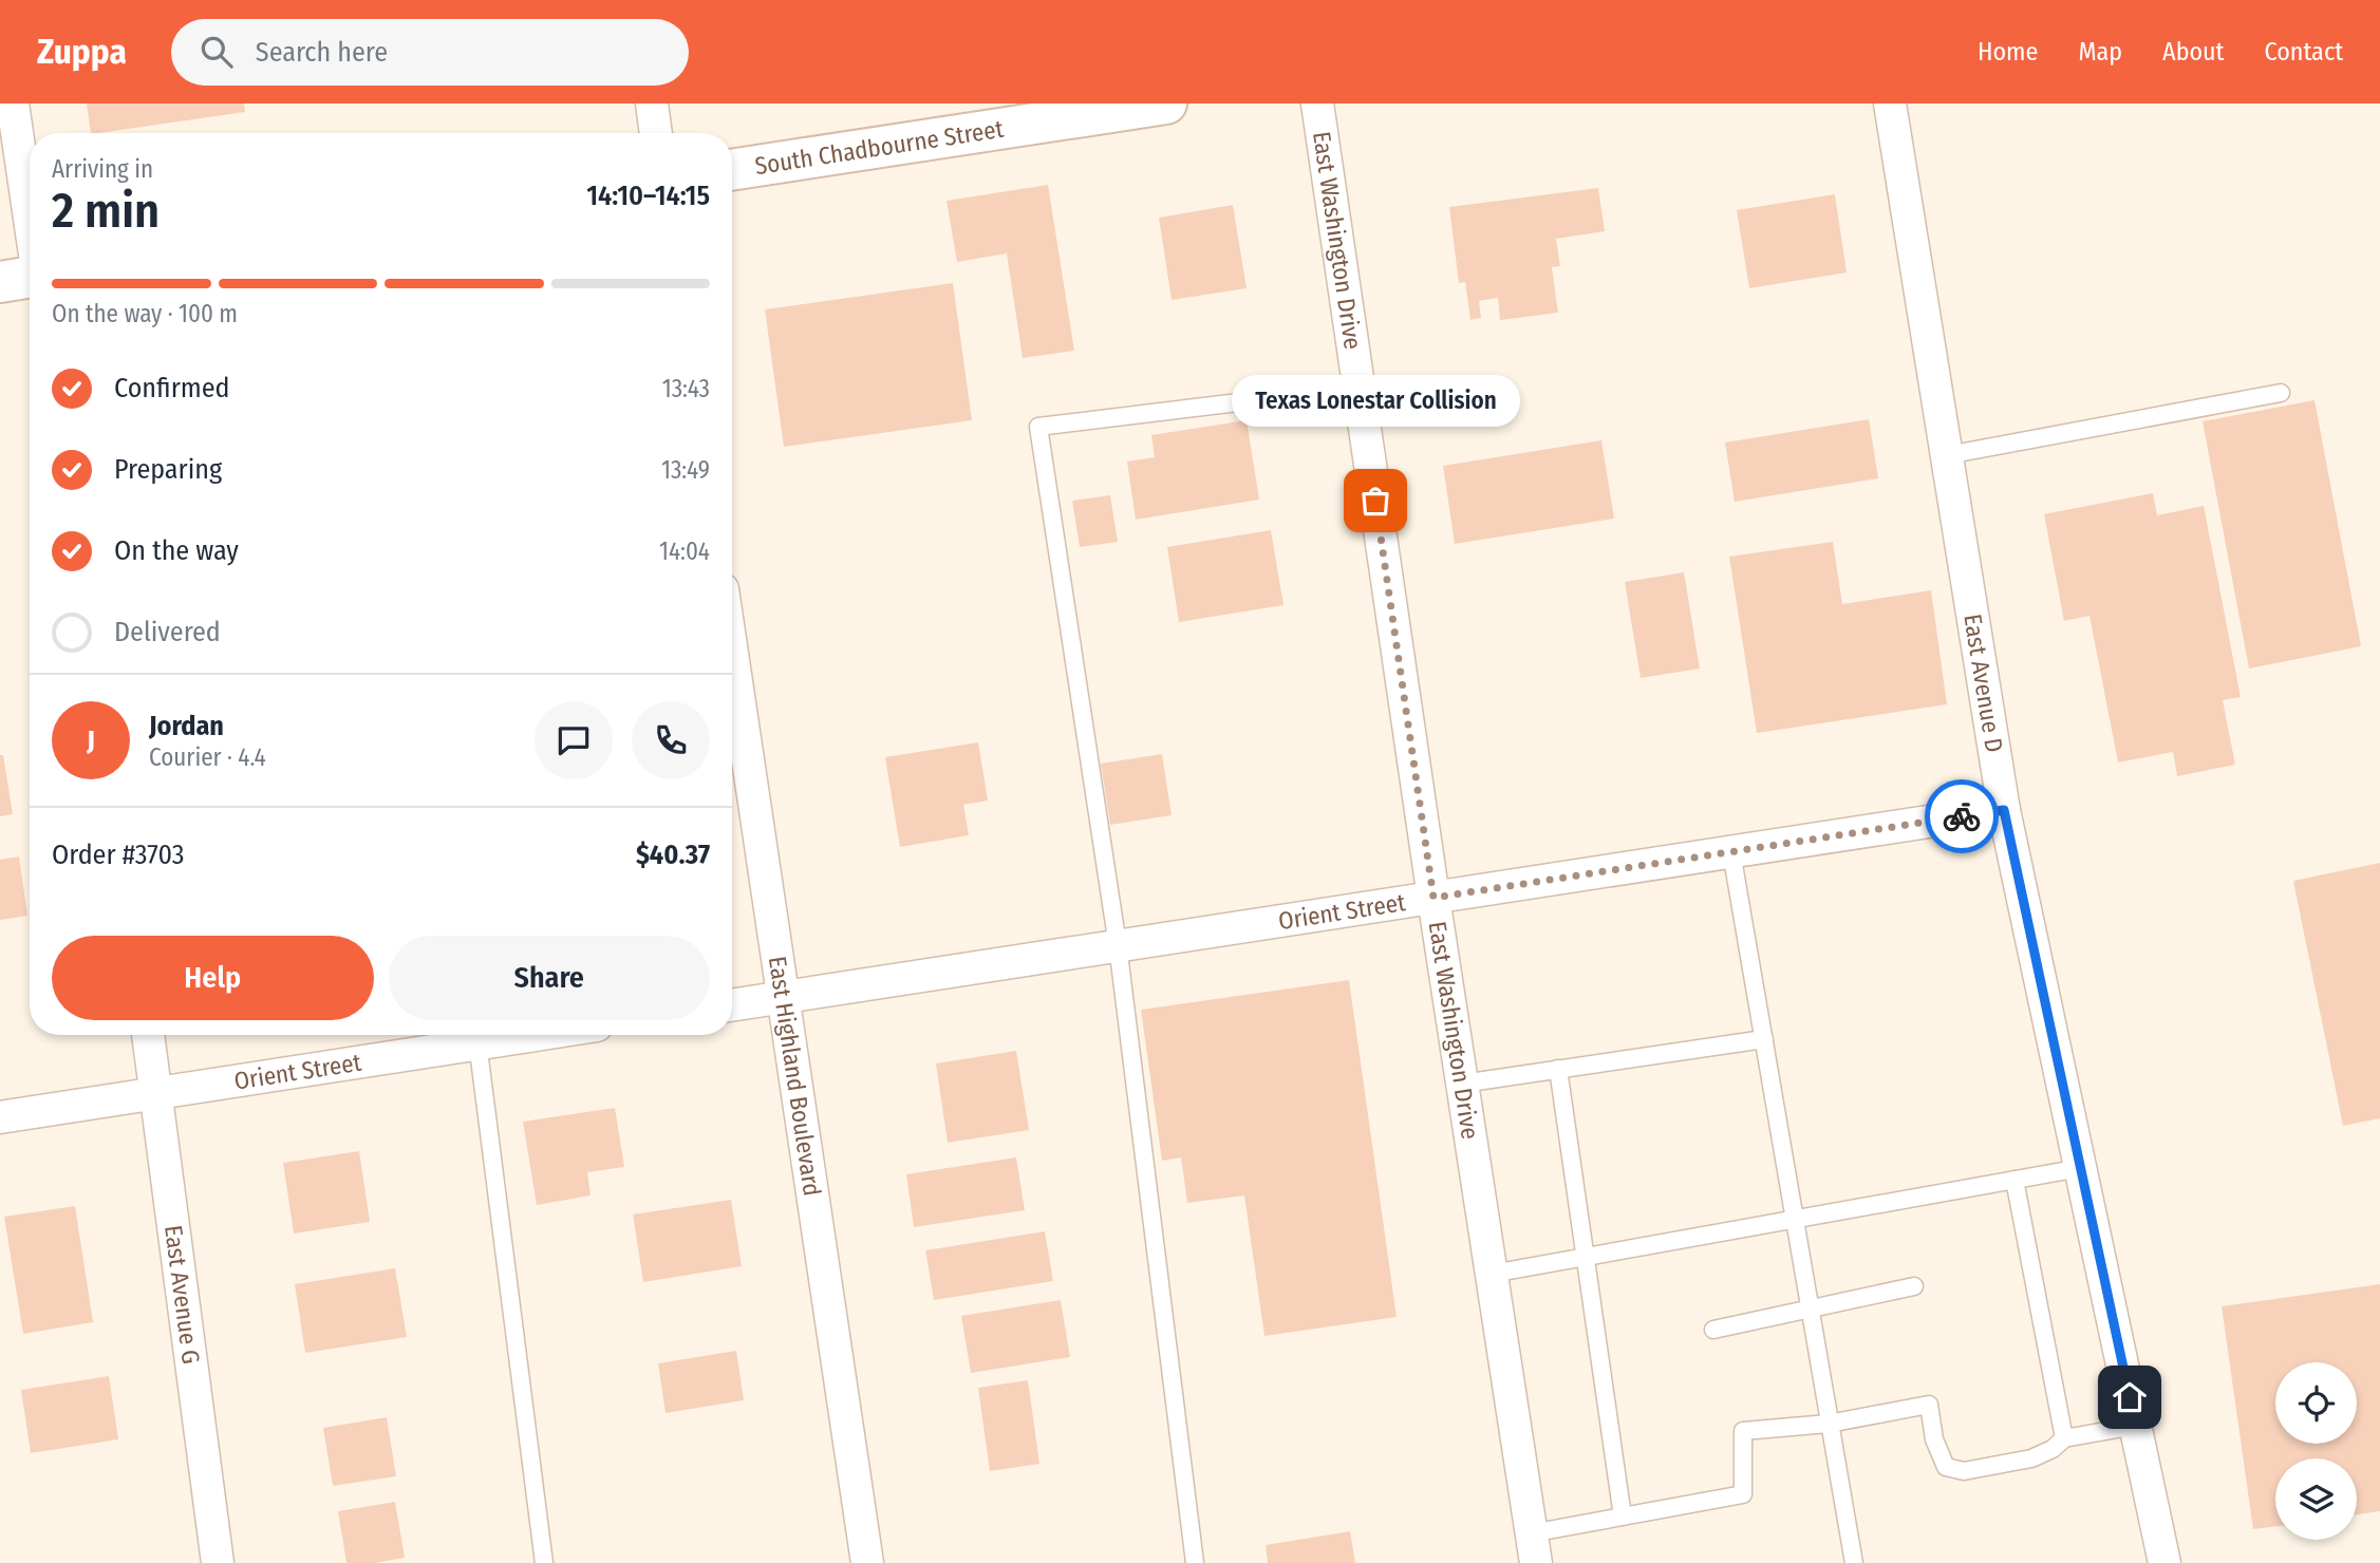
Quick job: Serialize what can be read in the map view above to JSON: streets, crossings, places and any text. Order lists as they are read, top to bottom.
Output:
{
  "streets": {
    "main road": ["South Chadbourne Street"],
    "street": [
      "East Washington Drive",
      "East Avenue D",
      "Orient Street",
      "East Highland Boulevard",
      "East Avenue G"
    ]
  },
  "crossings": [
    ["East Washington Drive", "Orient Street"],
    ["East Avenue D", "Orient Street"],
    ["Orient Street", "East Highland Boulevard"],
    ["Orient Street", "East Avenue G"]
  ],
  "places": ["Texas Lonestar Collision"],
  "page": {
    "header": "Zuppa",
    "search": "Search here",
    "nav": [
      "Home",
      "Map",
      "About",
      "Contact"
    ],
    "heading": ["2 min", "Arriving in", "14:10–14:15"],
    "panel": [
      "Jordan",
      "Courier · 4.4",
      "Order #3703",
      "$40.37"
    ],
    "bar": "On the way · 100 m",
    "list": [
      ["Confirmed", "13:43"],
      ["Preparing", "13:49"],
      ["On the way", "14:04"],
      "Delivered"
    ],
    "bubble": "Texas Lonestar Collision",
    "round": "J",
    "buttons": ["Help", "Share"]
  }
}
